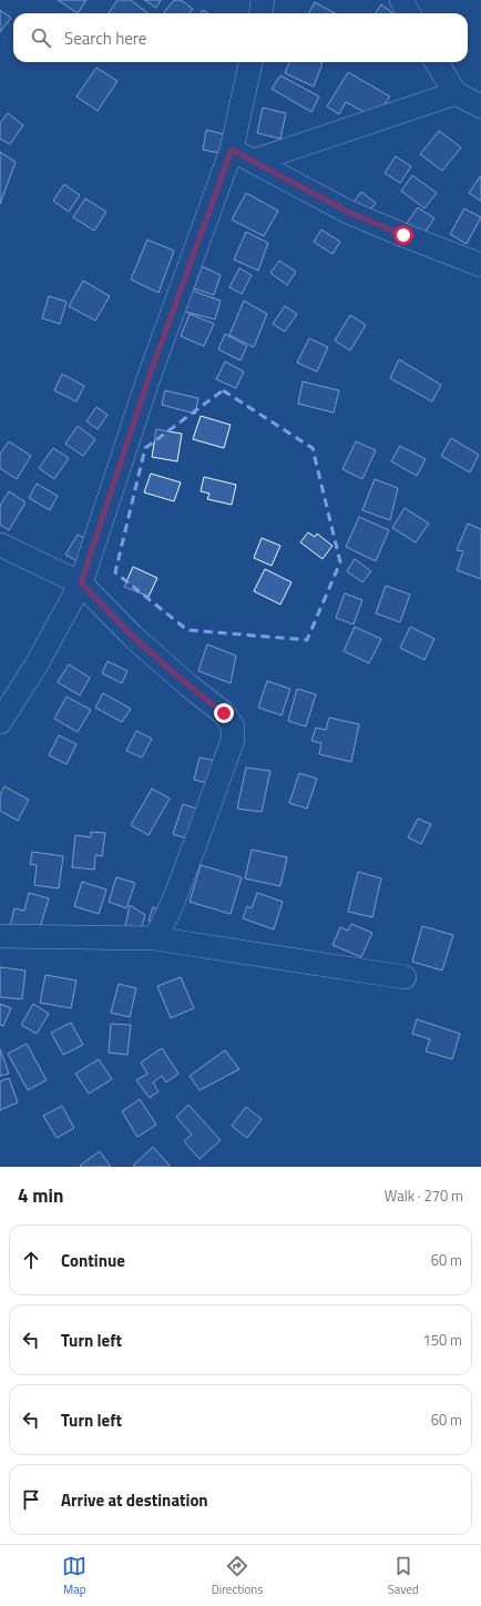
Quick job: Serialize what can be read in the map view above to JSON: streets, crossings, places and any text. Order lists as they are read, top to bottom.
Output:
{
  "page": {
    "search": "Search here",
    "heading": ["4 min", "Walk · 270 m"],
    "list": [
      ["Continue", "60 m"],
      ["Turn left", "150 m"],
      ["Turn left", "60 m"],
      "Arrive at destination"
    ],
    "nav": ["Map", "Directions", "Saved"]
  }
}
